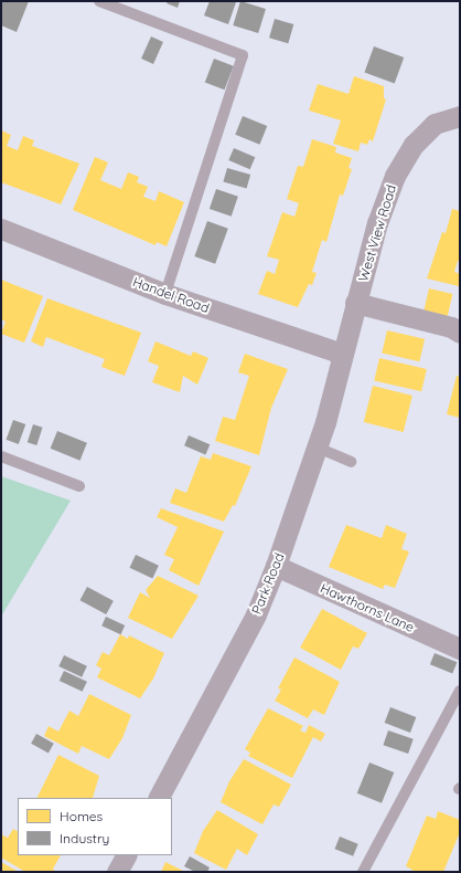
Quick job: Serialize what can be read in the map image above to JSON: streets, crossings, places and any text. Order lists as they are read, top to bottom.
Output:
{
  "streets": {
    "street": [
      "West View Road",
      "Handel Road",
      "Park Road",
      "Hawthorns Lane"
    ]
  },
  "crossings": [
    ["West View Road", "Handel Road"],
    ["West View Road", "Park Road"],
    ["Handel Road", "Park Road"],
    ["Park Road", "Hawthorns Lane"]
  ],
  "legend": ["Homes", "Industry"]
}
